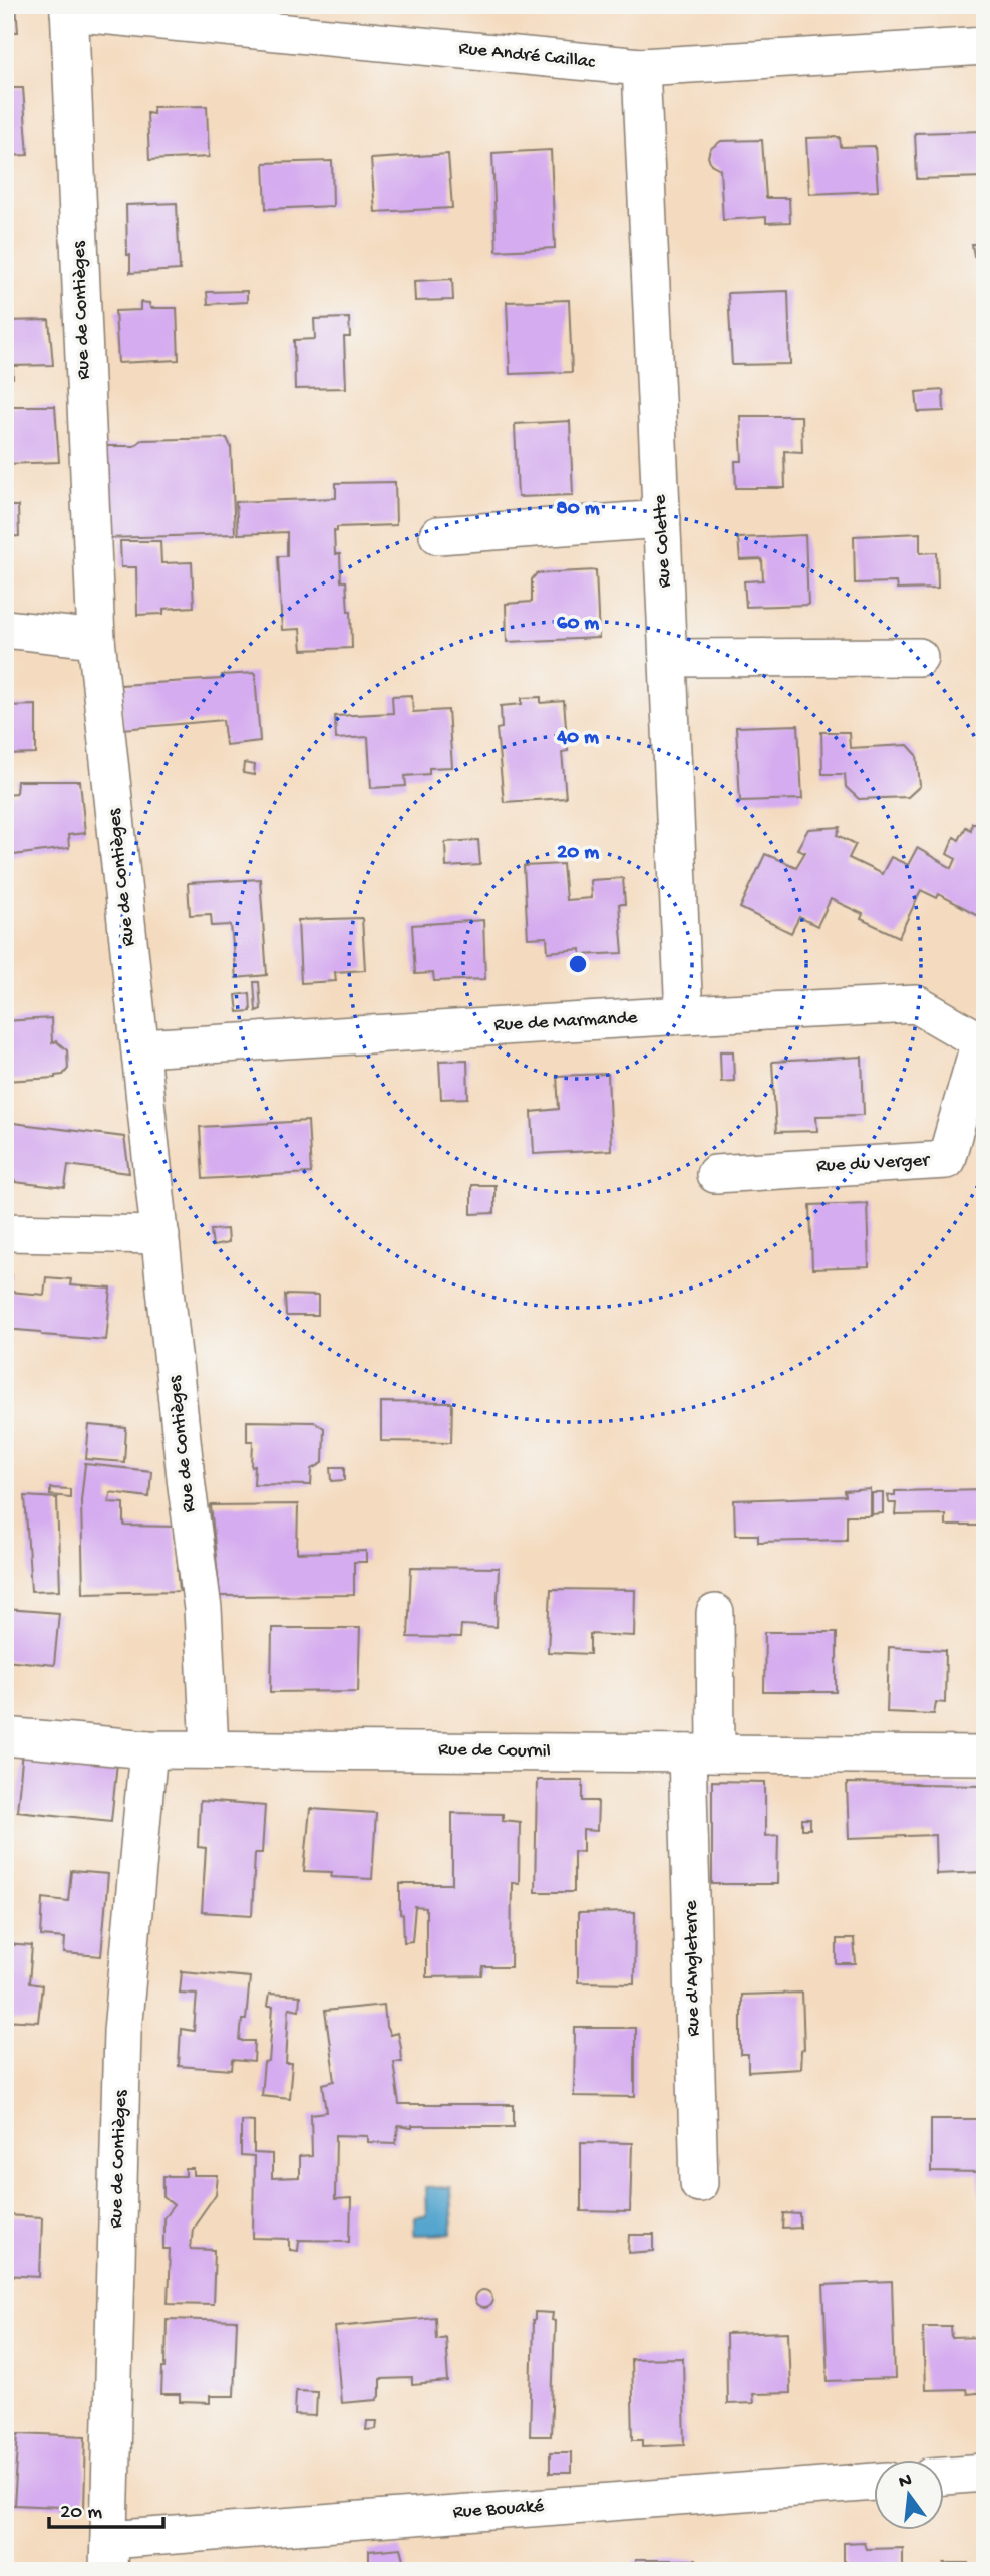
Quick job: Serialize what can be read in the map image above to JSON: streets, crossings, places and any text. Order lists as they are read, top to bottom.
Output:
{
  "streets": {
    "street": [
      "Rue André Caillac",
      "Rue de Contièges",
      "Rue Colette",
      "Rue de Marmande",
      "Rue du Verger",
      "Rue de Cournil",
      "Rue d'Angleterre",
      "Rue Bouaké"
    ]
  },
  "crossings": [
    ["Rue André Caillac", "Rue de Contièges"],
    ["Rue André Caillac", "Rue Colette"],
    ["Rue de Contièges", "Rue de Marmande"],
    ["Rue de Contièges", "Rue de Cournil"],
    ["Rue de Contièges", "Rue Bouaké"],
    ["Rue Colette", "Rue de Marmande"],
    ["Rue de Marmande", "Rue du Verger"],
    ["Rue de Cournil", "Rue d'Angleterre"]
  ],
  "scale_bar": "20 m",
  "north": "top",
  "rings": [
    "80 m",
    "60 m",
    "40 m",
    "20 m"
  ]
}
